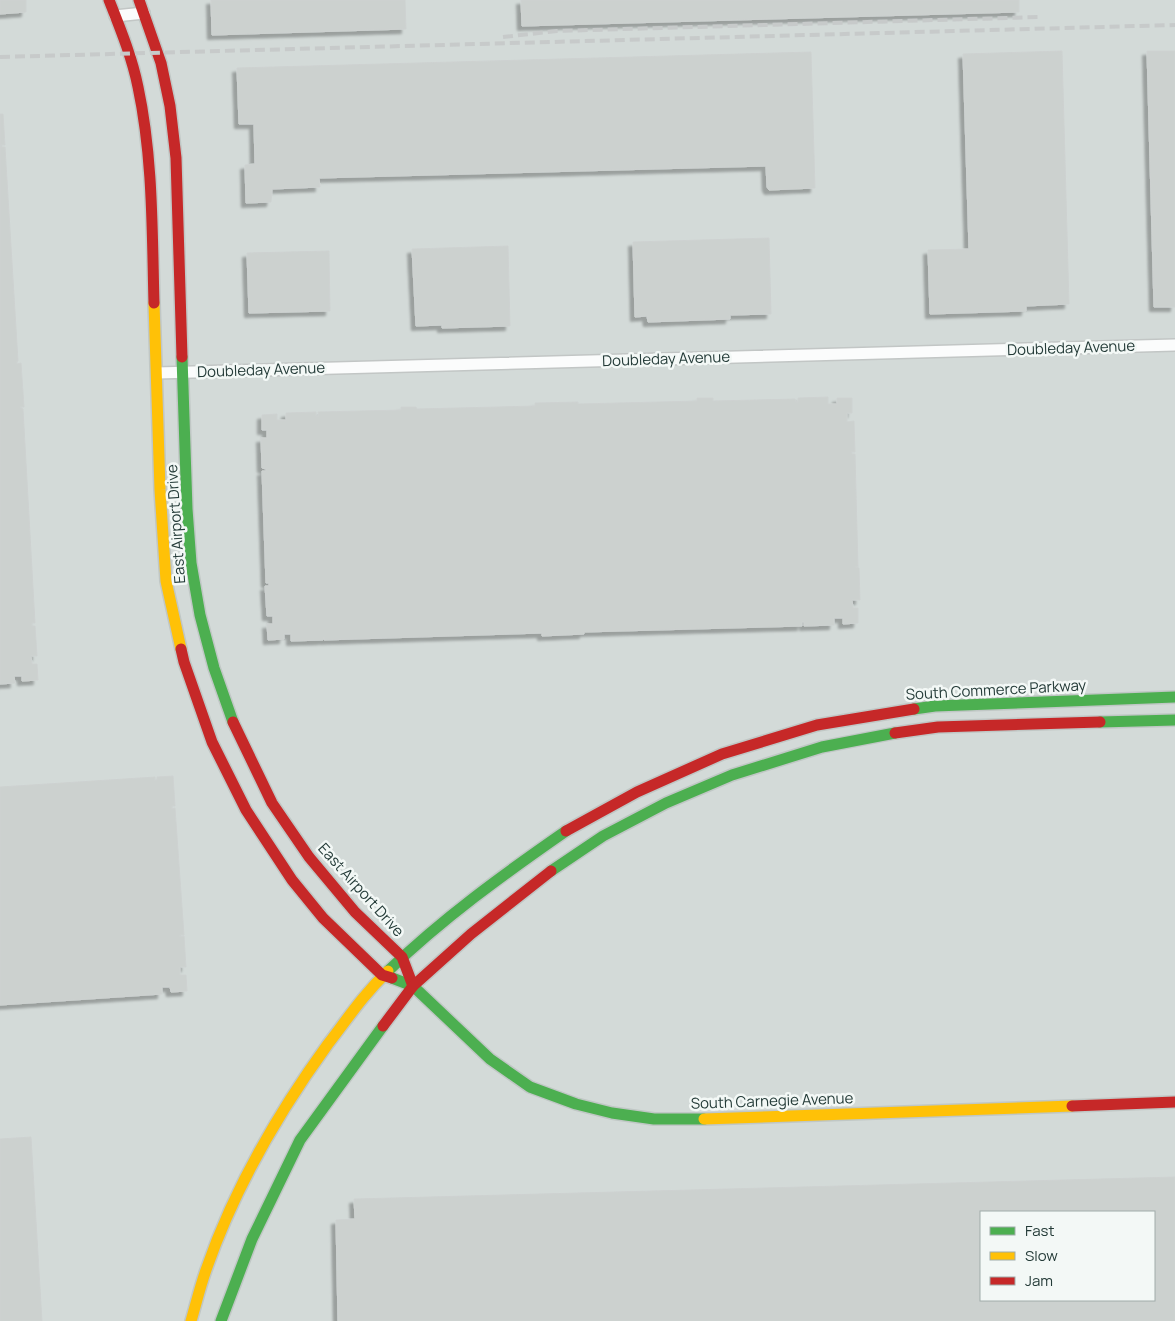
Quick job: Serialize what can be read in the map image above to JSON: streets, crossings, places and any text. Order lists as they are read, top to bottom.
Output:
{
  "streets": {
    "main road": ["East Airport Drive", "South Commerce Parkway", "South Carnegie Avenue"],
    "street": ["Doubleday Avenue"]
  },
  "crossings": [
    ["Doubleday Avenue", "East Airport Drive"],
    ["East Airport Drive", "South Commerce Parkway"],
    ["East Airport Drive", "South Carnegie Avenue"]
  ],
  "legend": ["Fast", "Slow", "Jam"]
}
